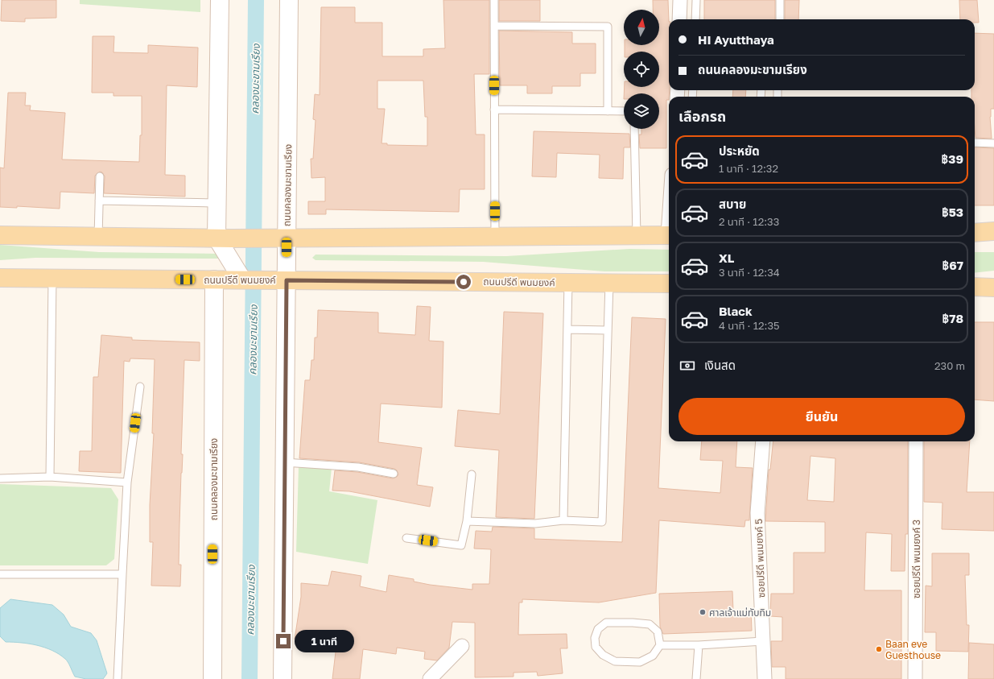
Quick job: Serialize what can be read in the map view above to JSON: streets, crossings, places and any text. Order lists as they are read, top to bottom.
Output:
{
  "streets": {
    "main road": ["ถนนปรีดี พนมยงค์"],
    "street": ["ถนนคลองมะขามเรียง", "ซอยปรีดี พนมยงค์ 5", "ซอยปรีดี พนมยงค์ 3"]
  },
  "crossings": [
    ["ถนนคลองมะขามเรียง", "ถนนปรีดี พนมยงค์"]
  ],
  "water": ["คลองมะขามเรียง"],
  "places": ["ศาลเจ้าแม่ทับทิม", "Baan eve Guesthouse"],
  "north": "top",
  "page": {
    "banner": ["HI Ayutthaya", "ถนนคลองมะขามเรียง"],
    "heading": "เลือกรถ",
    "list": [
      {
        "name": "ประหยัด",
        "note": "1 นาที · 12:32",
        "value": "฿39"
      },
      {
        "name": "สบาย",
        "note": "2 นาที · 12:33",
        "value": "฿53"
      },
      {
        "name": "XL",
        "note": "3 นาที · 12:34",
        "value": "฿67"
      },
      {
        "name": "Black",
        "note": "4 นาที · 12:35",
        "value": "฿78"
      }
    ],
    "pay": ["เงินสด", "230 m"],
    "buttons": "ยืนยัน",
    "bubble": "1 นาที"
  }
}
